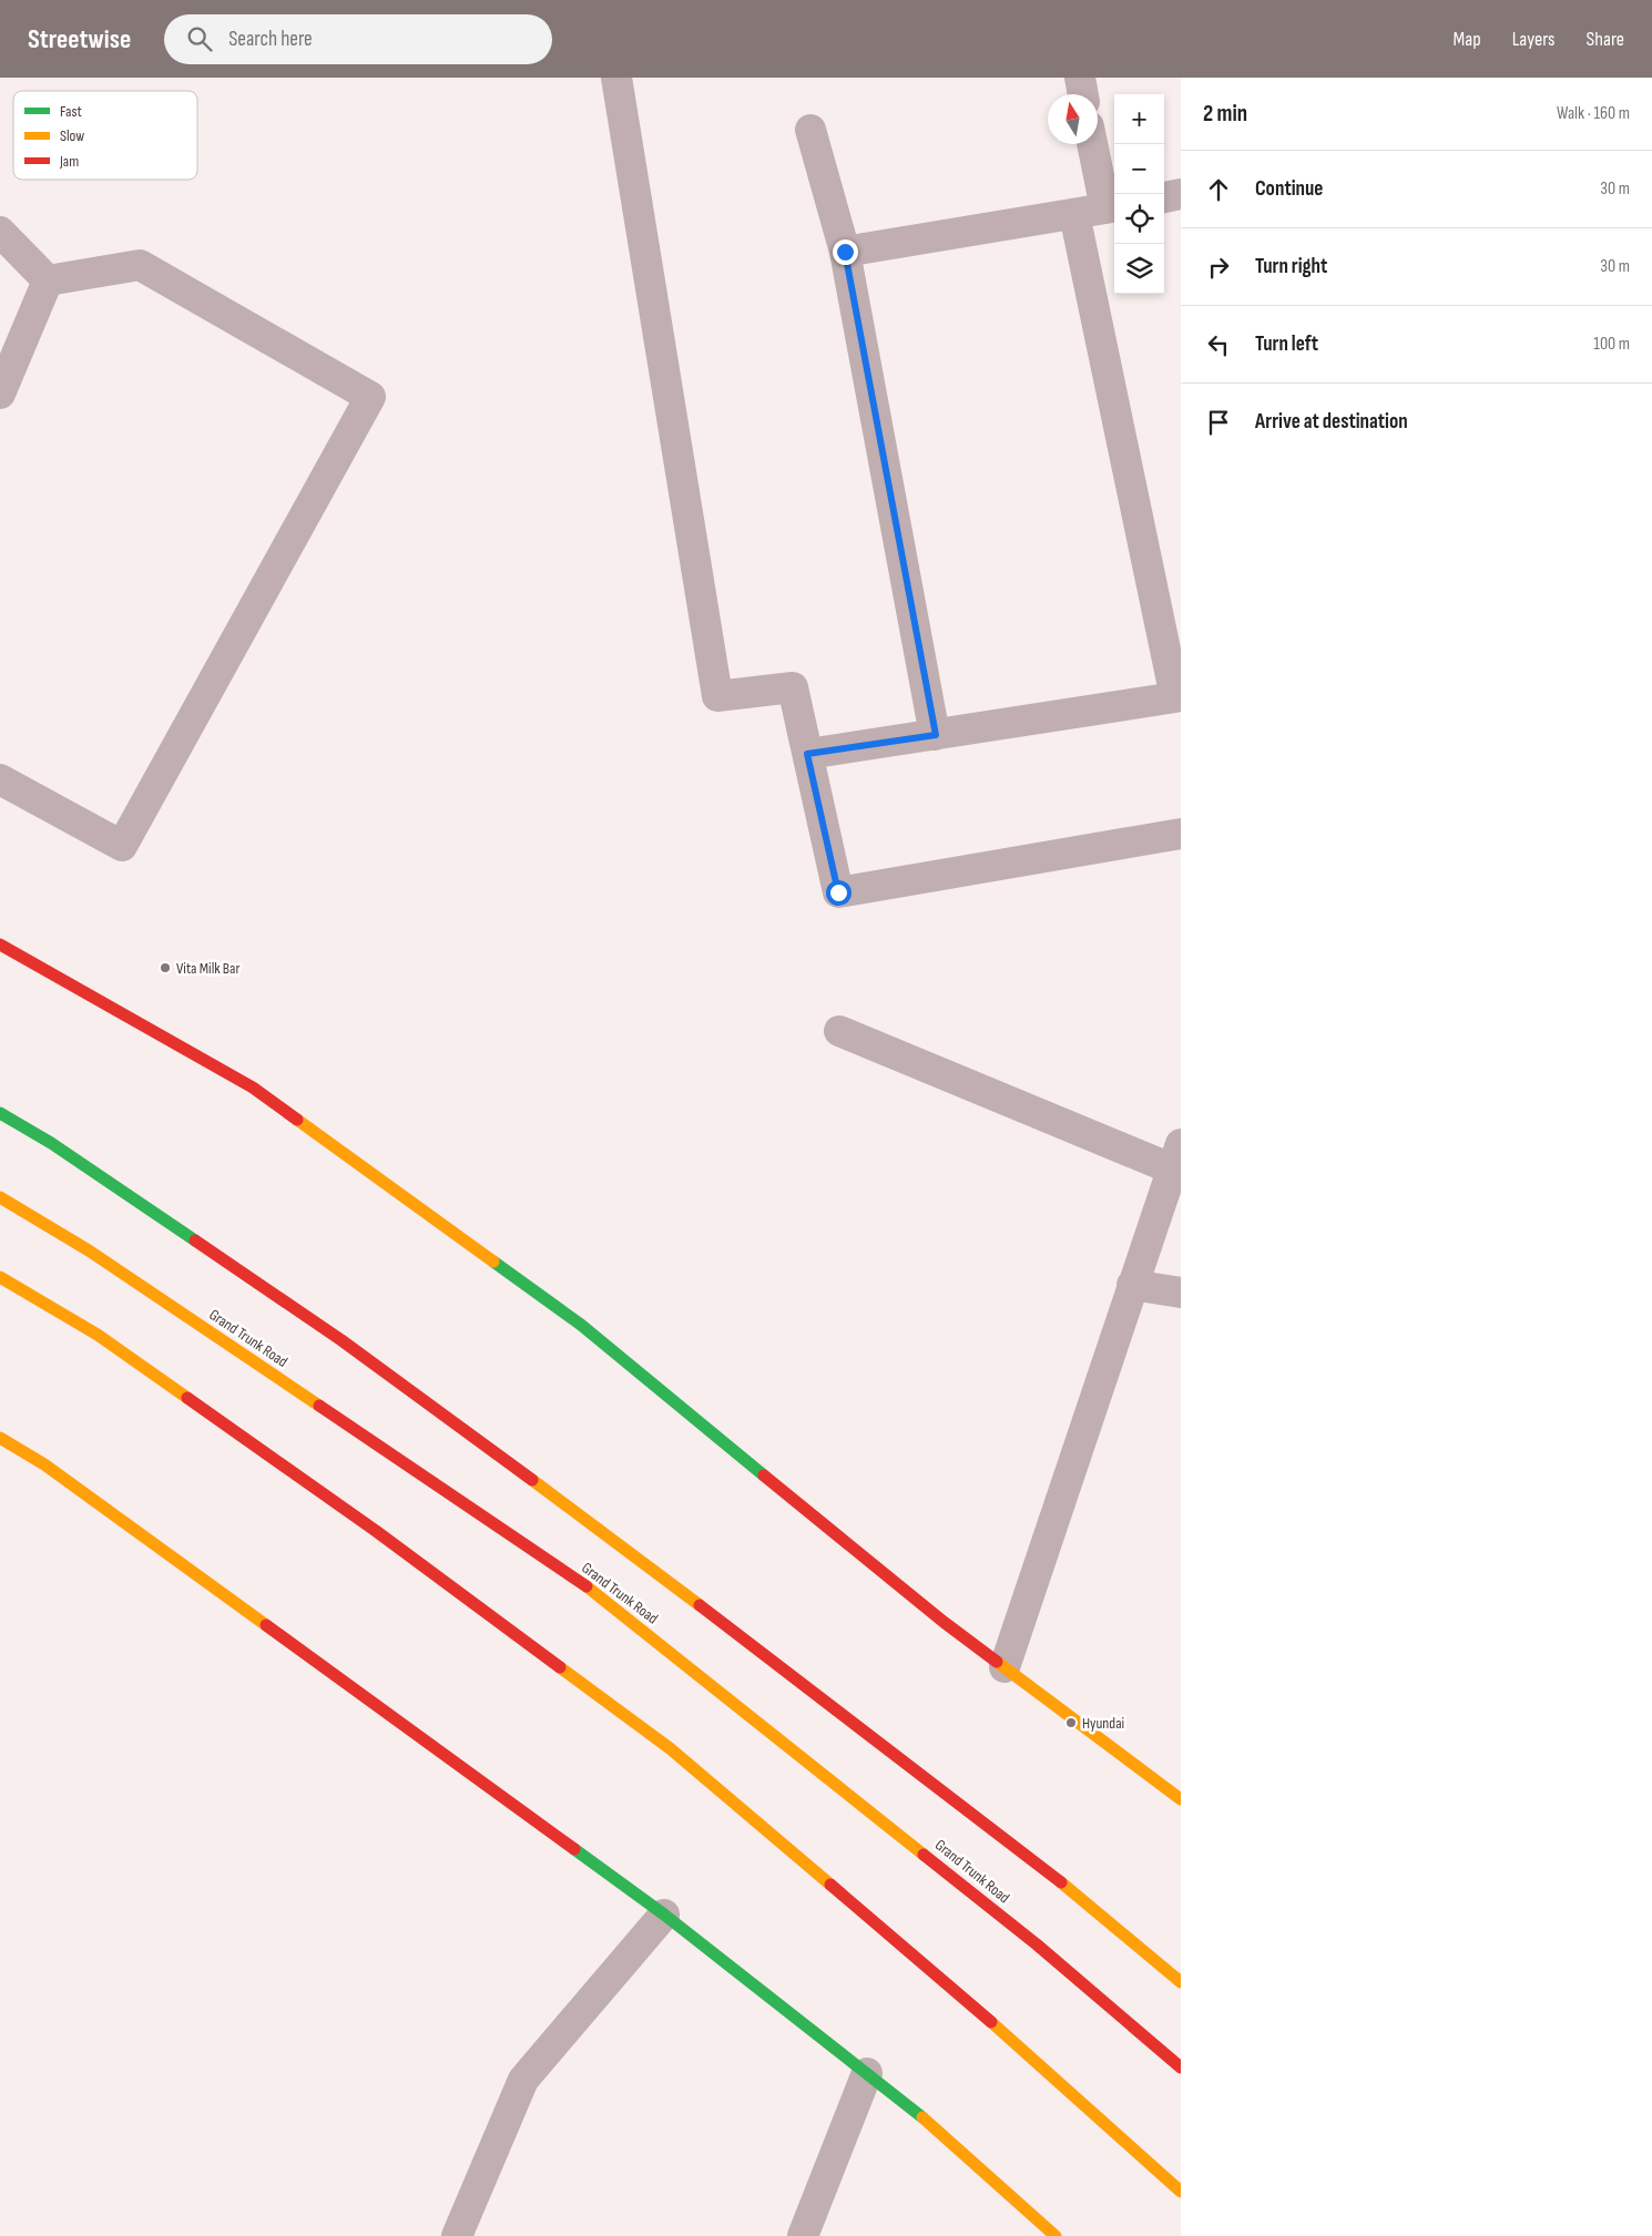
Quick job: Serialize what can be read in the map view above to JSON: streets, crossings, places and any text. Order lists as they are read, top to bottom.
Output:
{
  "streets": {
    "main road": ["Grand Trunk Road"]
  },
  "places": ["Vita Milk Bar", "Hyundai"],
  "legend": ["Fast", "Slow", "Jam"],
  "north": "top",
  "page": {
    "header": "Streetwise",
    "search": "Search here",
    "nav": ["Map", "Layers", "Share"],
    "heading": ["2 min", "Walk · 160 m"],
    "map_buttons": ["+", "−"],
    "list": [
      ["Continue", "30 m"],
      ["Turn right", "30 m"],
      ["Turn left", "100 m"],
      "Arrive at destination"
    ]
  }
}
